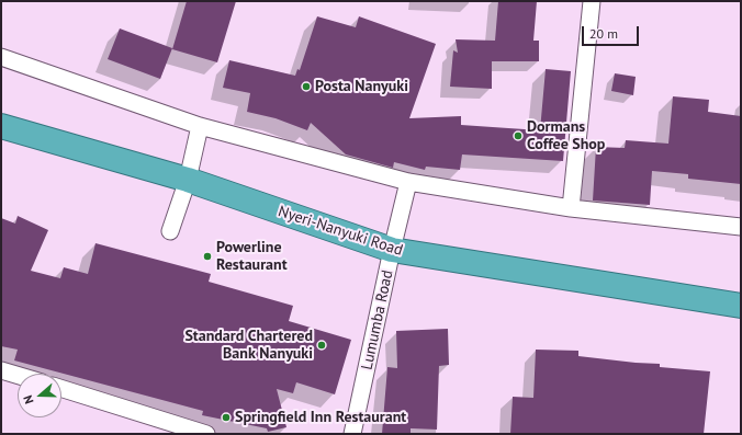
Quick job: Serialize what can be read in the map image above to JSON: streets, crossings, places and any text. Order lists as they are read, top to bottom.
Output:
{
  "streets": {
    "highway": ["Nyeri-Nanyuki Road"],
    "street": ["Lumumba Road"]
  },
  "crossings": [
    ["Nyeri-Nanyuki Road", "Lumumba Road"]
  ],
  "places": [
    "Posta Nanyuki",
    "Dormans Coffee Shop",
    "Powerline Restaurant",
    "Standard Chartered Bank Nanyuki",
    "Springfield Inn Restaurant"
  ],
  "scale_bar": "20 m",
  "north": "left"
}
